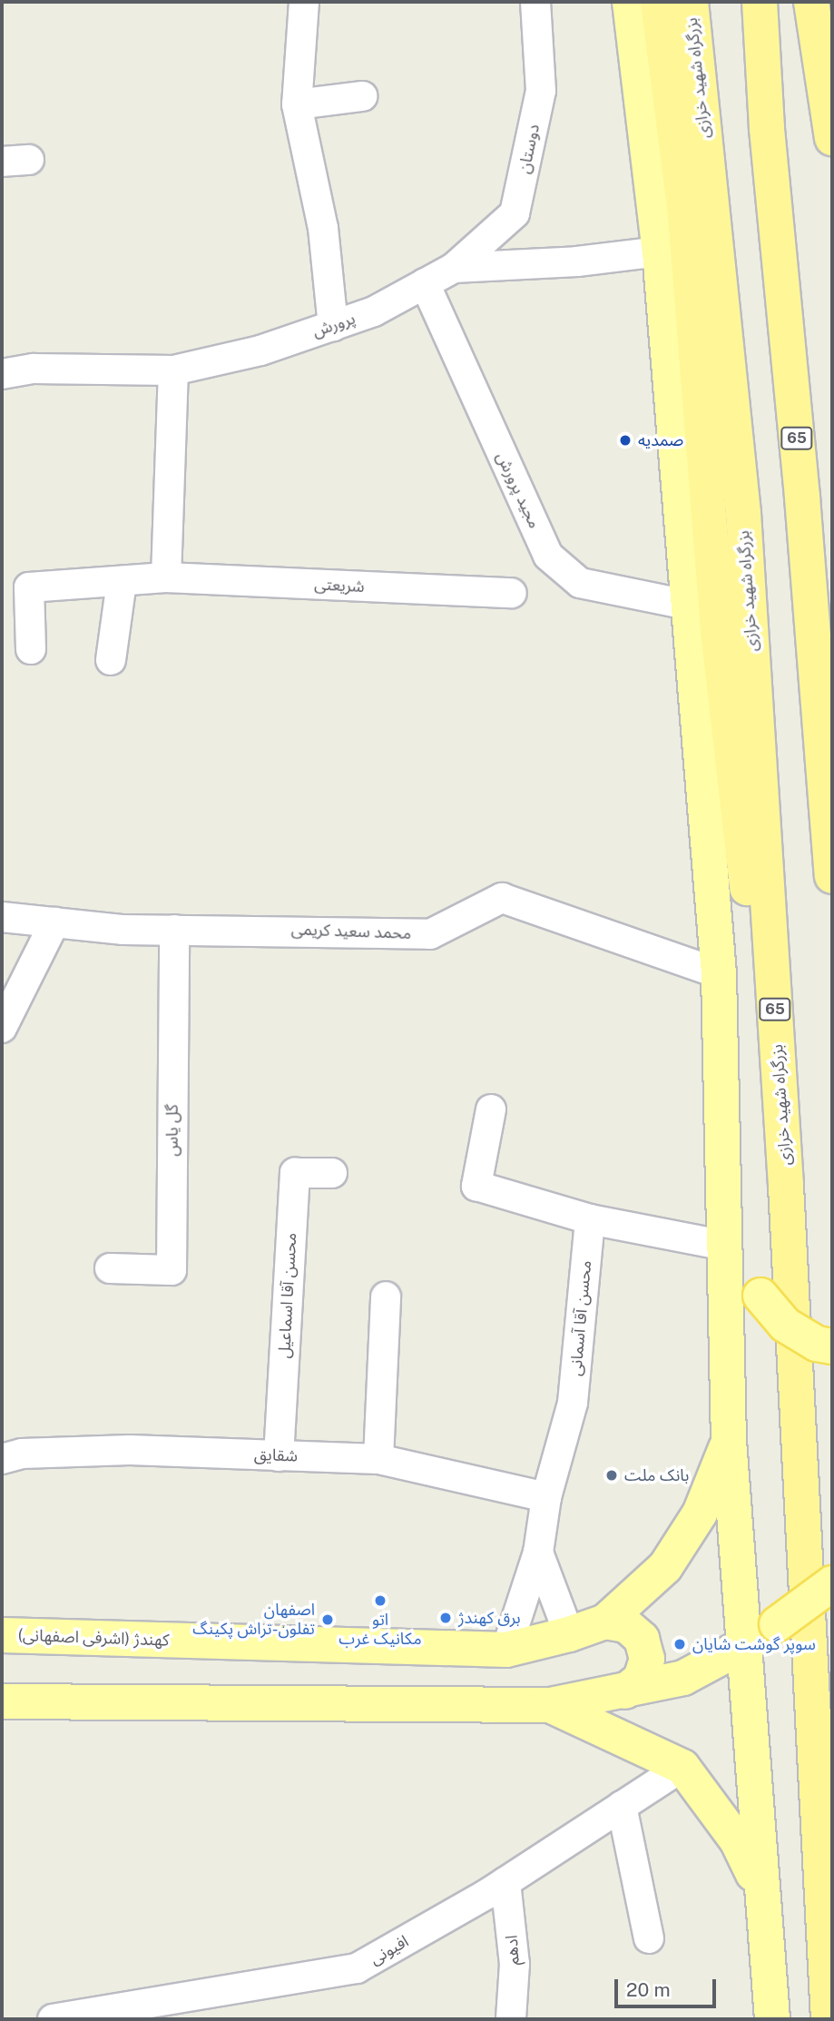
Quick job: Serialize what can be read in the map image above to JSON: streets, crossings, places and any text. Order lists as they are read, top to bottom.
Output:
{
  "streets": {
    "highway": ["بزرگراه شهید خرازی", "65"],
    "main road": ["کهندژ (اشرفی اصفهانی)"],
    "street": [
      "دوستان",
      "پرورش",
      "مجید پرورش",
      "شریعتی",
      "محمد سعید کریمی",
      "گل یاس",
      "محسن آقا اسماعیل",
      "محسن آقا آسمانی",
      "شقایق",
      "افیونی",
      "ادهم"
    ]
  },
  "crossings": [
    ["دوستان", "پرورش"],
    ["پرورش", "مجید پرورش"],
    ["محمد سعید کریمی", "گل یاس"],
    ["محسن آقا اسماعیل", "شقایق"],
    ["محسن آقا آسمانی", "شقایق"],
    ["محسن آقا آسمانی", "کهندژ (اشرفی اصفهانی)"],
    ["افیونی", "ادهم"]
  ],
  "places": [
    "صمدیه",
    "بانک ملت",
    "اتو مکانیک غرب",
    "برق کهندژ",
    "اصفهان تفلون-تراش پکینگ",
    "سوپر گوشت شایان"
  ],
  "scale_bar": "20 m"
}
